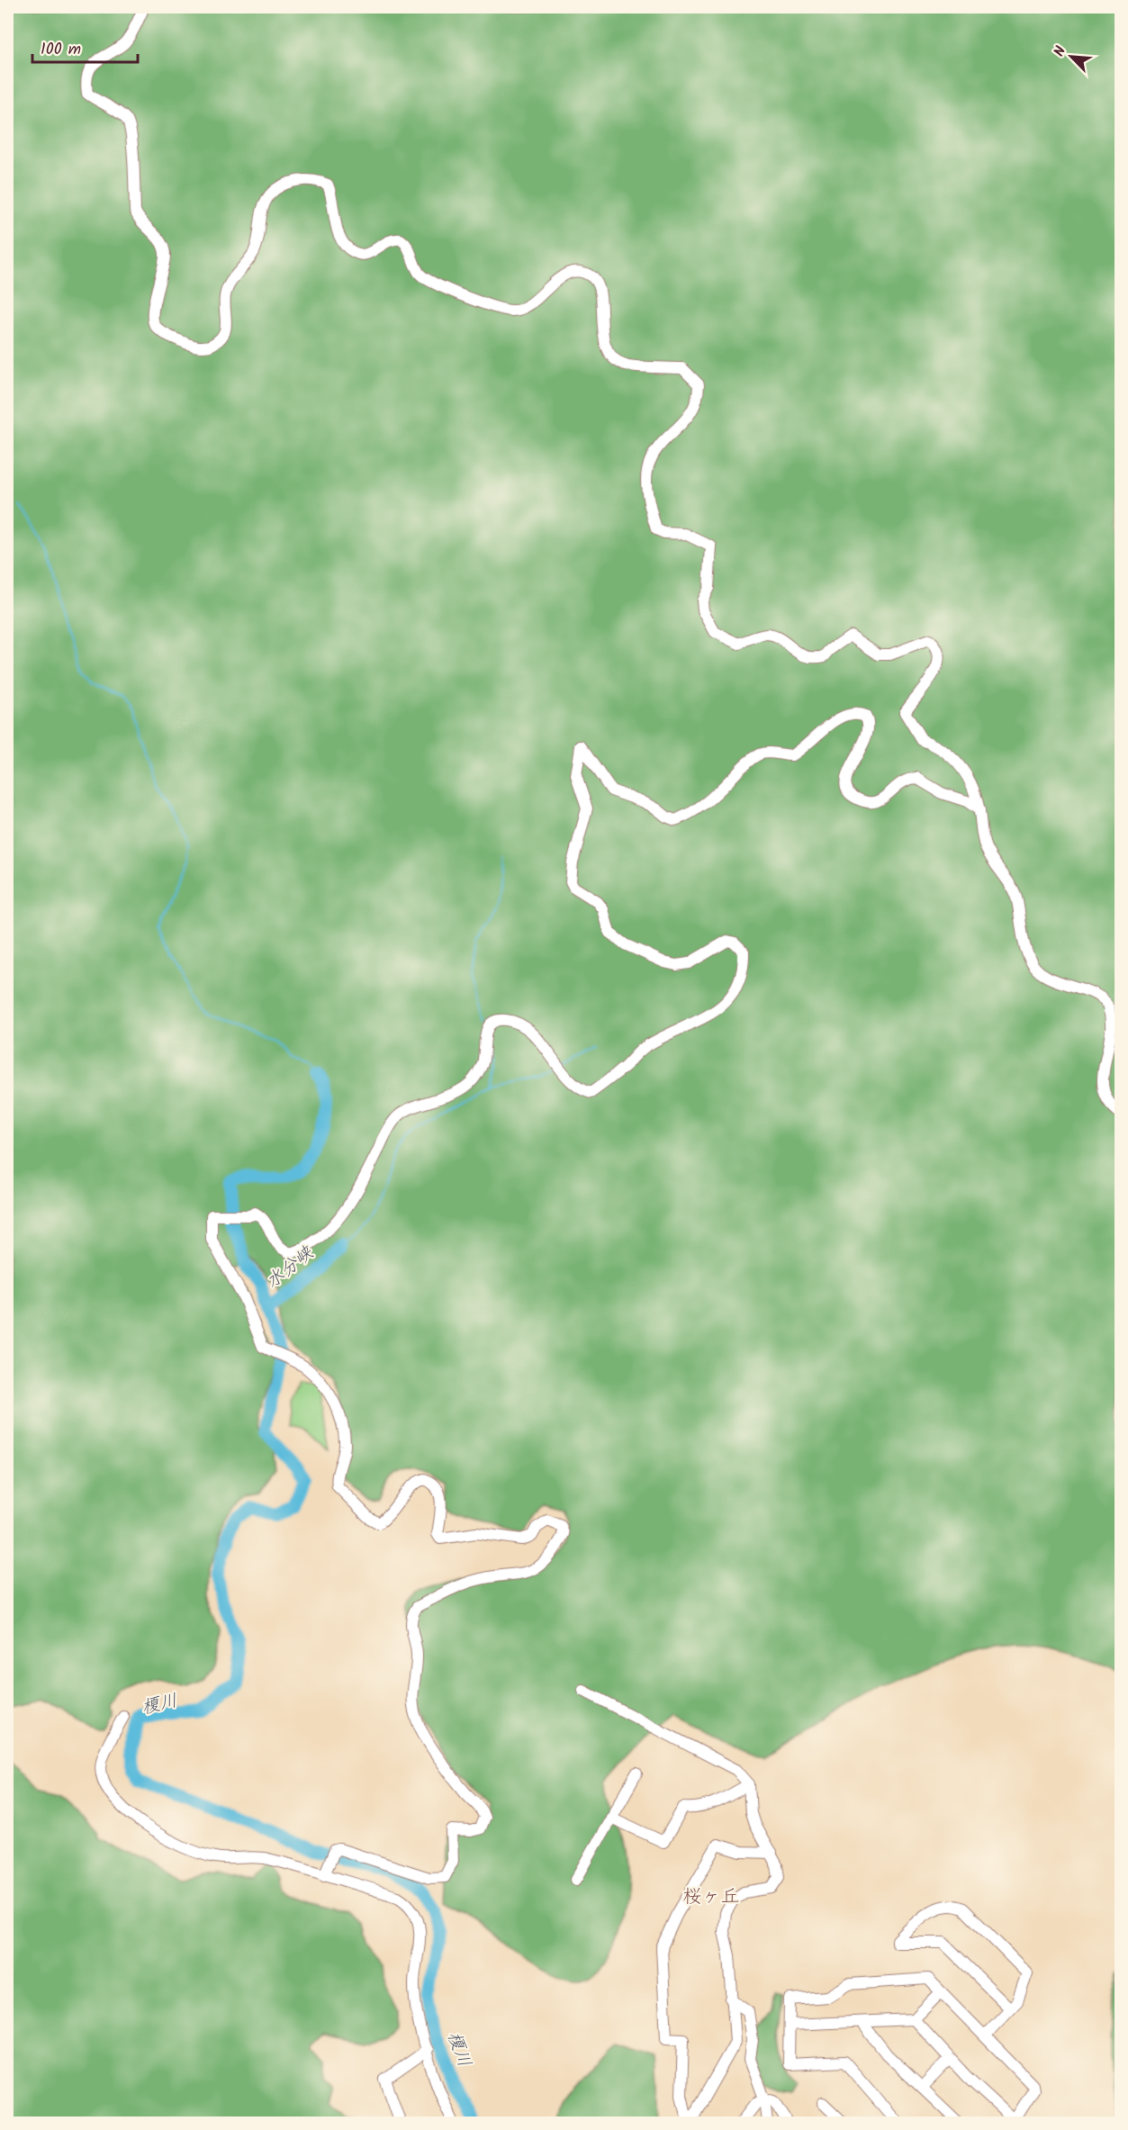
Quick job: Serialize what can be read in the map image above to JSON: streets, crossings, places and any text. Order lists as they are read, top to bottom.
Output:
{
  "districts": ["桜ヶ丘"],
  "water": ["水分峡", "榎川"],
  "scale_bar": "100 m",
  "north": "top left"
}
